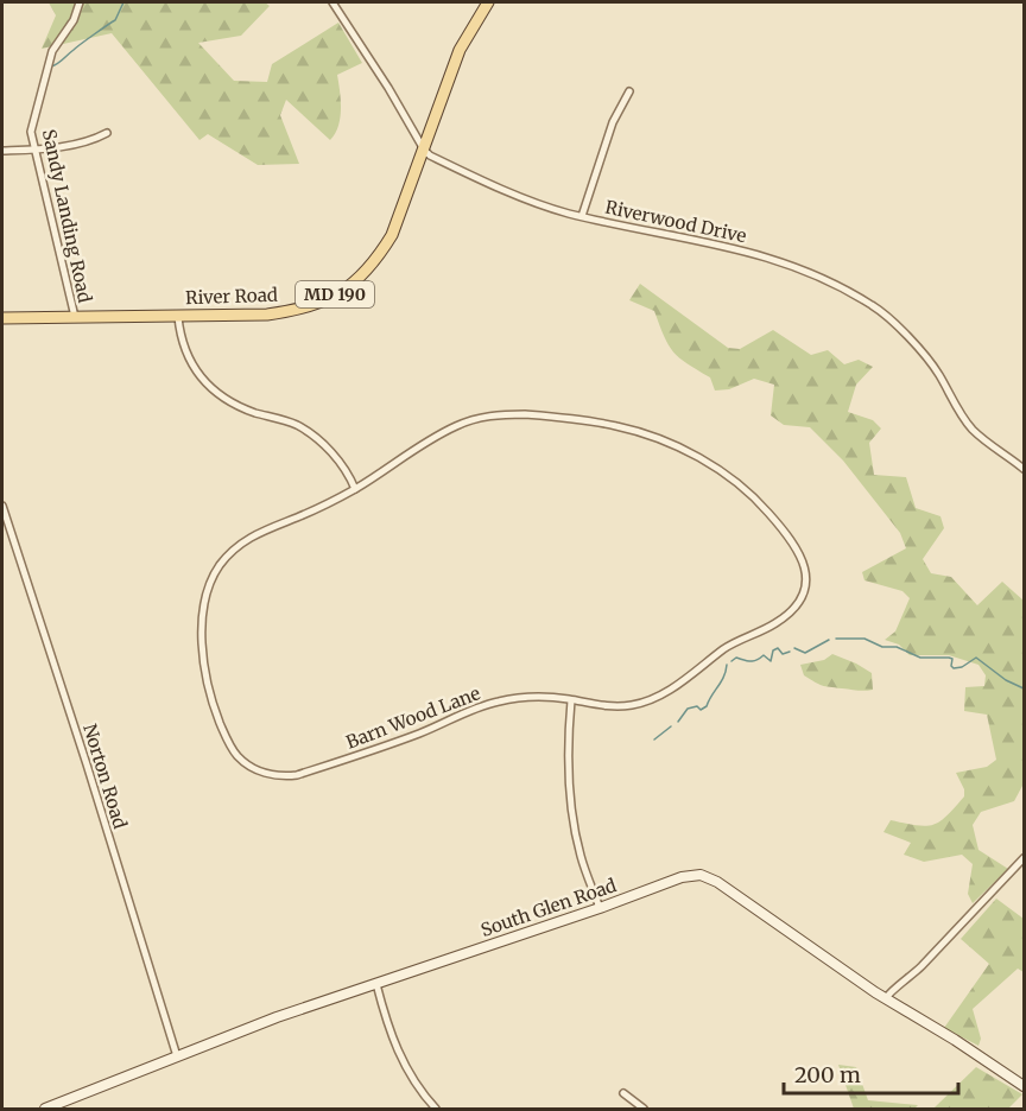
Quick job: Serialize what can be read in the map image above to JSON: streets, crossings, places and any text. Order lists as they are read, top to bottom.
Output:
{
  "streets": {
    "main road": ["MD 190", "River Road", "South Glen Road"],
    "street": [
      "Sandy Landing Road",
      "Riverwood Drive",
      "Barn Wood Lane",
      "Norton Road"
    ]
  },
  "crossings": [
    ["Sandy Landing Road", "River Road"],
    ["Riverwood Drive", "River Road"],
    ["Norton Road", "South Glen Road"]
  ],
  "scale_bar": "200 m"
}
